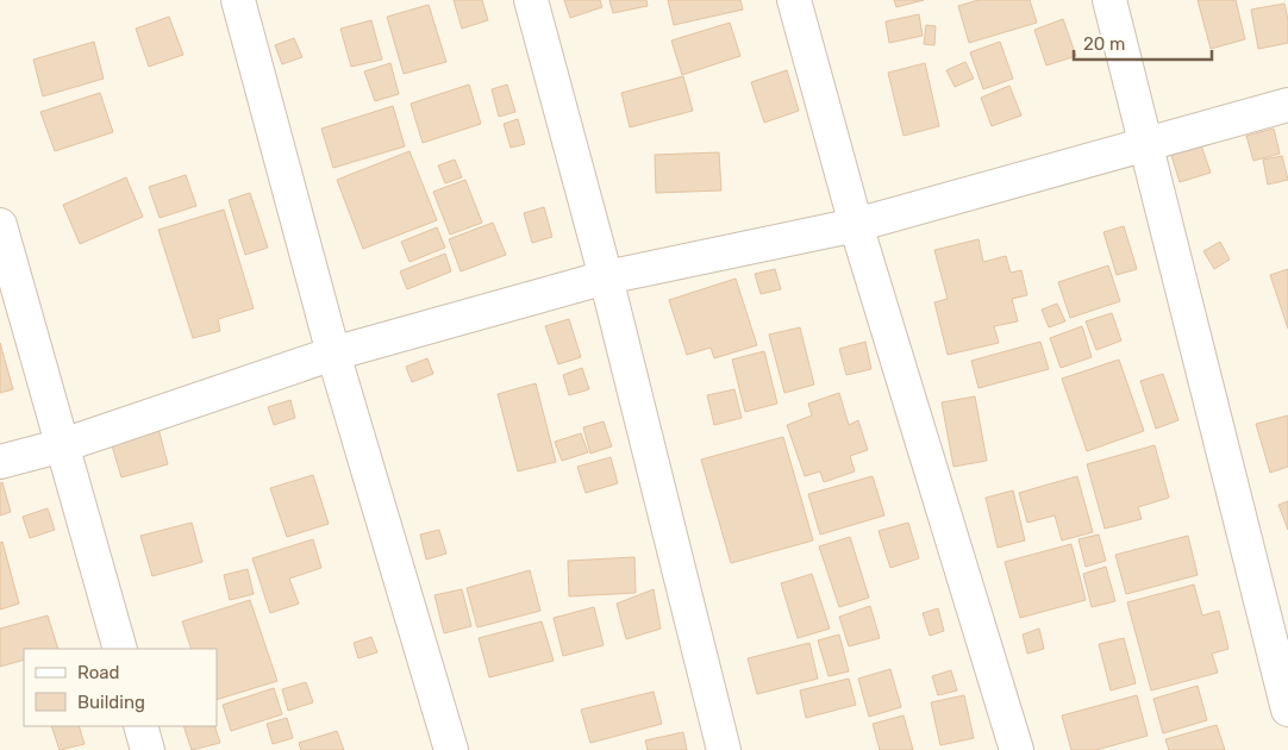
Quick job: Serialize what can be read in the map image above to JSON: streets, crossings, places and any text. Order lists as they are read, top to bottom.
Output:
{
  "legend": ["Road", "Building"],
  "scale_bar": "20 m"
}
